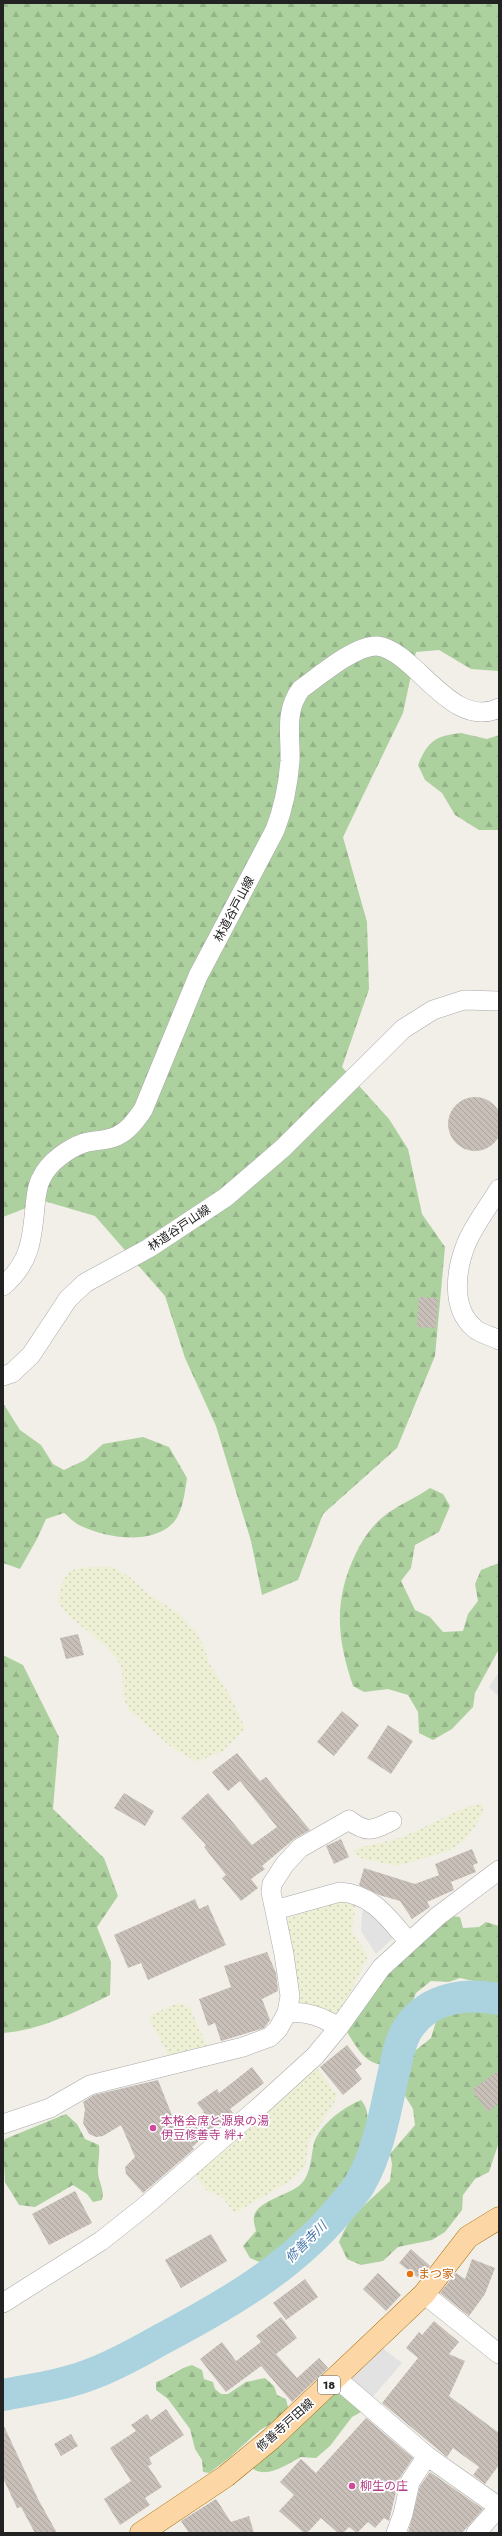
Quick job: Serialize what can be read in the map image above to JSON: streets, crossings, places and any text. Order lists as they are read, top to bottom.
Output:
{
  "streets": {
    "main road": ["18", "修善寺戸田線"],
    "street": ["林道谷戸山線"]
  },
  "water": ["修善寺川"],
  "places": ["本格会席と源泉の湯 伊豆修善寺 絆+", "まつ家", "柳生の庄"]
}
